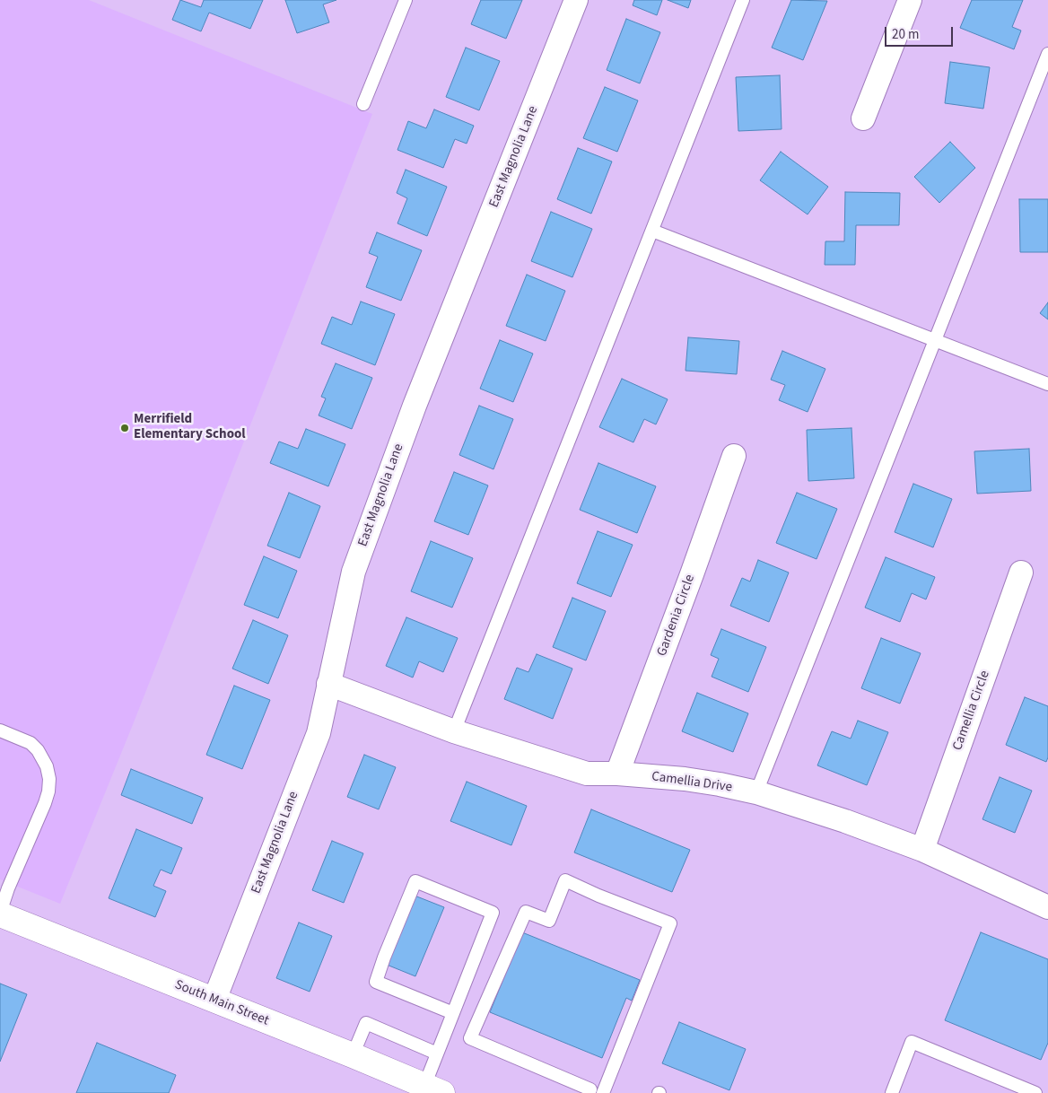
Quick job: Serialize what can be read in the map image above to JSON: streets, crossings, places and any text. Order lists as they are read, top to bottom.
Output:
{
  "streets": {
    "main road": ["South Main Street"],
    "street": [
      "East Magnolia Lane",
      "Gardenia Circle",
      "Camellia Circle",
      "Camellia Drive"
    ]
  },
  "crossings": [
    ["East Magnolia Lane", "Camellia Drive"],
    ["East Magnolia Lane", "South Main Street"],
    ["Gardenia Circle", "Camellia Drive"],
    ["Camellia Circle", "Camellia Drive"]
  ],
  "places": ["Merrifield Elementary School"],
  "scale_bar": "20 m"
}
